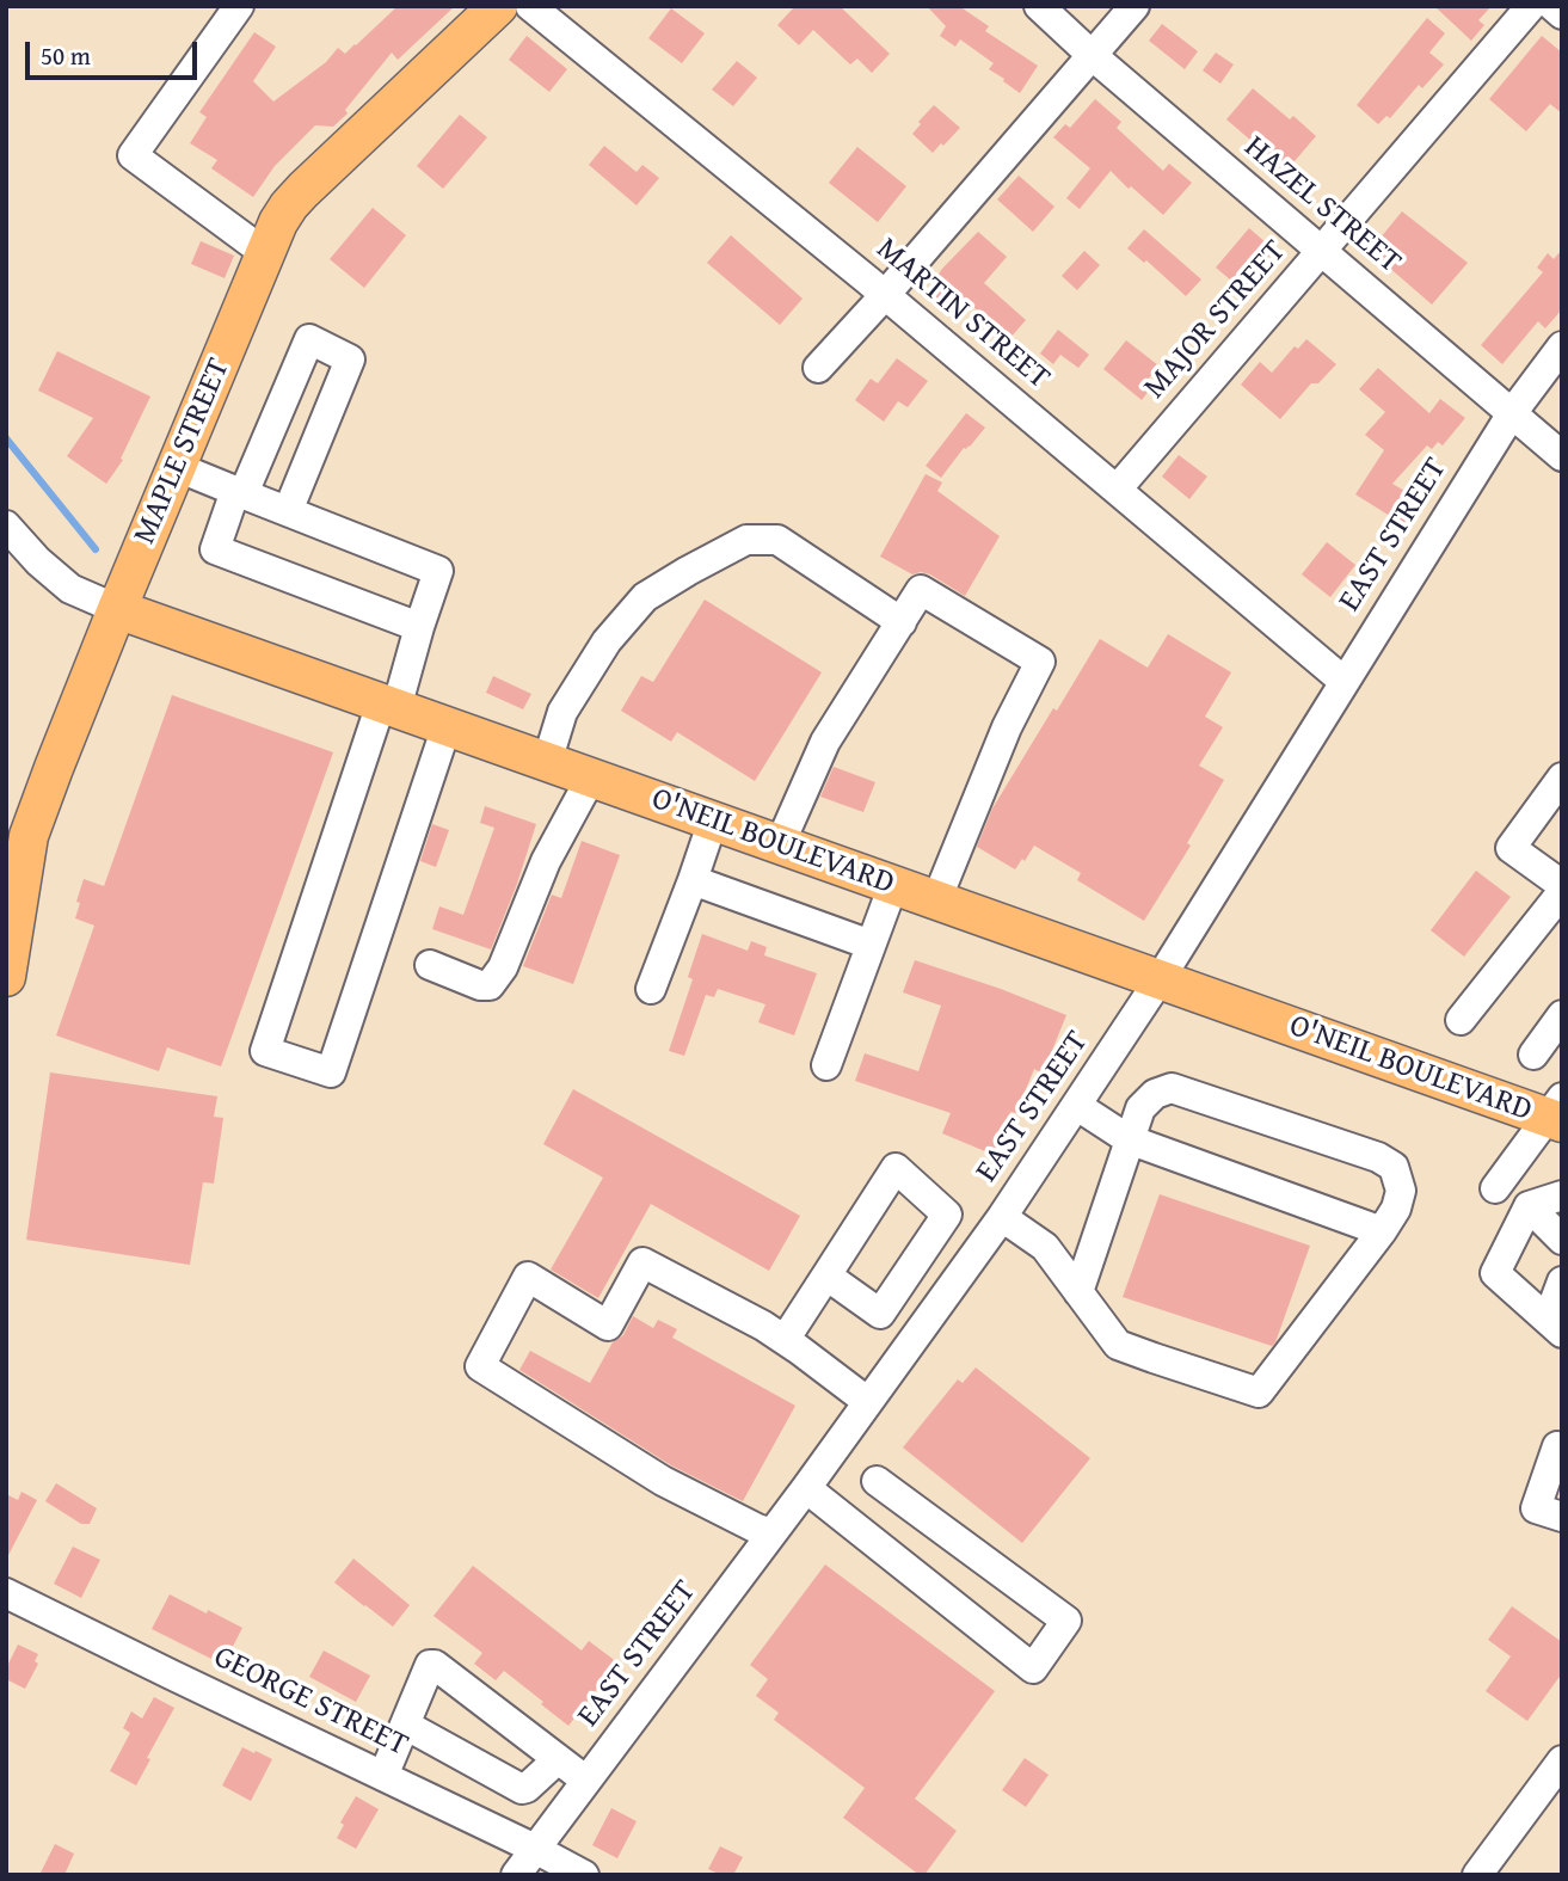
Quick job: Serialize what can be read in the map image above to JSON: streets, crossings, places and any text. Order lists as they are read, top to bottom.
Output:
{
  "streets": {
    "main road": ["MAPLE STREET", "O'NEIL BOULEVARD"],
    "street": [
      "HAZEL STREET",
      "MARTIN STREET",
      "MAJOR STREET",
      "EAST STREET",
      "GEORGE STREET"
    ]
  },
  "crossings": [
    ["HAZEL STREET", "MAJOR STREET"],
    ["HAZEL STREET", "EAST STREET"],
    ["MARTIN STREET", "MAJOR STREET"],
    ["MARTIN STREET", "EAST STREET"],
    ["MAPLE STREET", "O'NEIL BOULEVARD"],
    ["EAST STREET", "O'NEIL BOULEVARD"],
    ["EAST STREET", "GEORGE STREET"]
  ],
  "scale_bar": "50 m"
}
